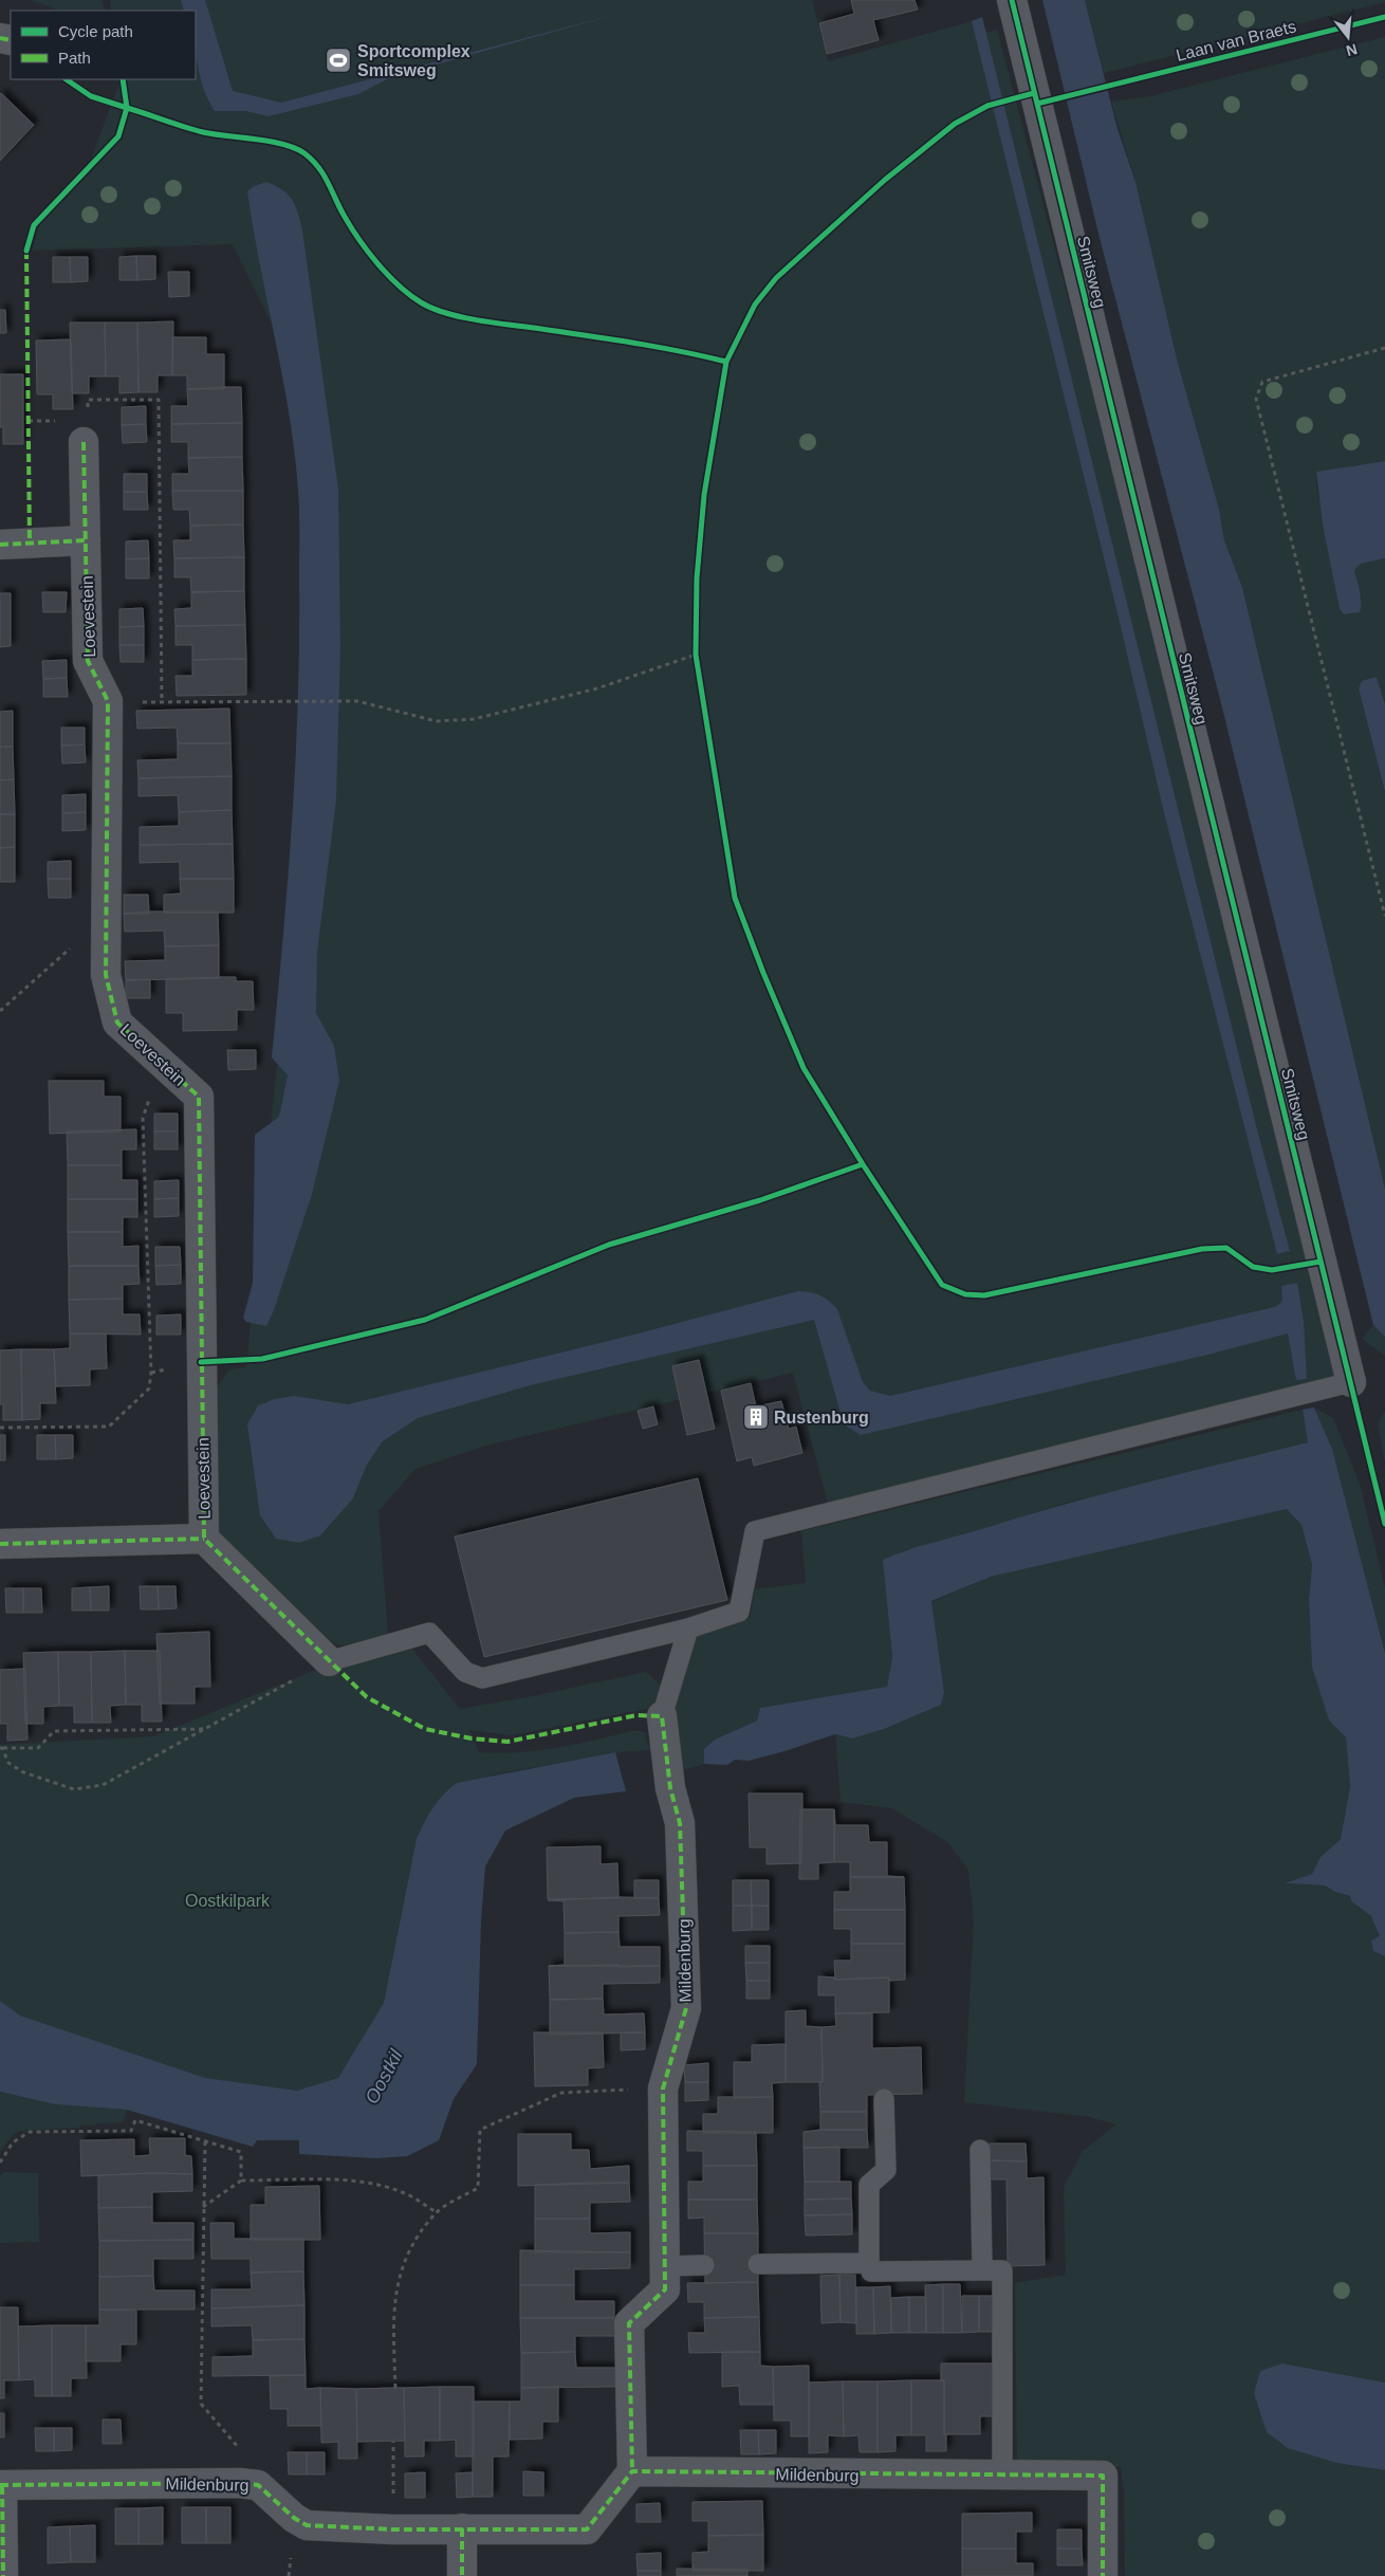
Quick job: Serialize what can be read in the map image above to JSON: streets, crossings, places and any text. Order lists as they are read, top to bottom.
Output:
{
  "streets": {
    "street": ["Smitsweg", "Loevestein", "Mildenburg"],
    "cycle path": ["Laan van Braets"]
  },
  "water": ["Oostkil"],
  "parks": ["Oostkilpark"],
  "places": {
    "sports": ["Sportcomplex Smitsweg"],
    "building": ["Rustenburg"]
  },
  "legend": ["Cycle path", "Path"],
  "north": "bottom"
}
